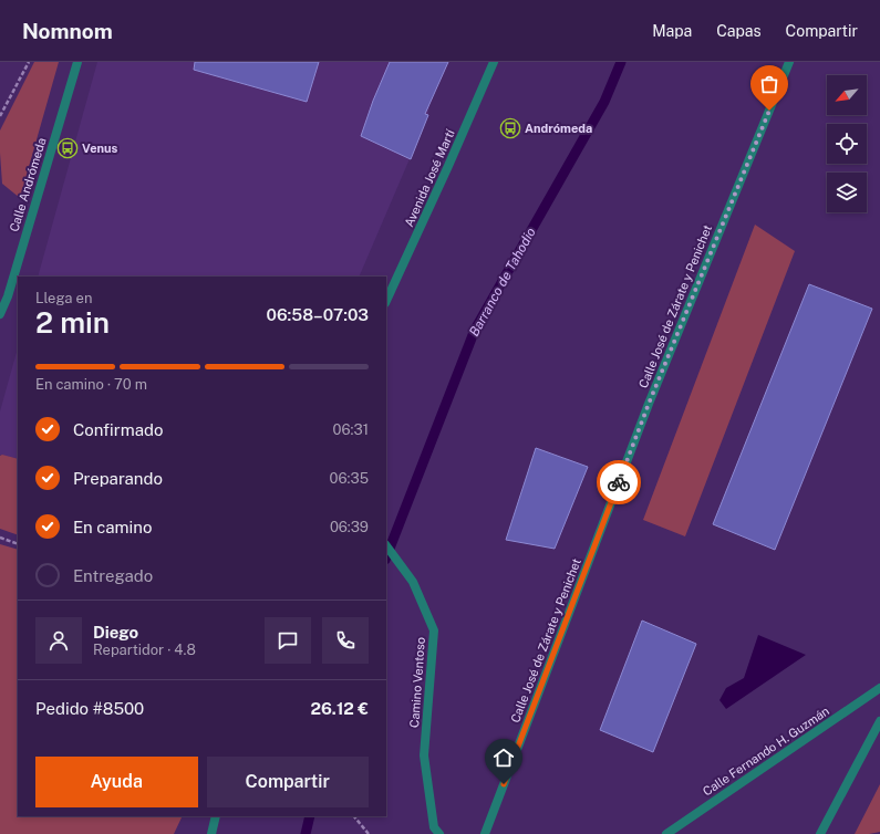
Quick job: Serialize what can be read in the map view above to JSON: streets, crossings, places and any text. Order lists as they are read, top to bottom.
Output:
{
  "streets": {
    "street": [
      "Avenida José Martí",
      "Calle Andrómeda",
      "Calle José de Zárate y Penichet",
      "Camino Ventoso",
      "Calle Fernando H. Guzmán"
    ]
  },
  "water": ["Barranco de Tahodio"],
  "places": {
    "bus stop": ["Andrómeda", "Venus"]
  },
  "north": "bottom left",
  "page": {
    "header": "Nomnom",
    "nav": ["Mapa", "Capas", "Compartir"],
    "heading": ["2 min", "Llega en", "06:58–07:03"],
    "panel": [
      "Diego",
      "Repartidor · 4.8",
      "Pedido #8500",
      "26.12 €"
    ],
    "bar": "En camino · 70 m",
    "list": [
      ["Confirmado", "06:31"],
      ["Preparando", "06:35"],
      ["En camino", "06:39"],
      "Entregado"
    ],
    "buttons": ["Ayuda", "Compartir"]
  }
}
